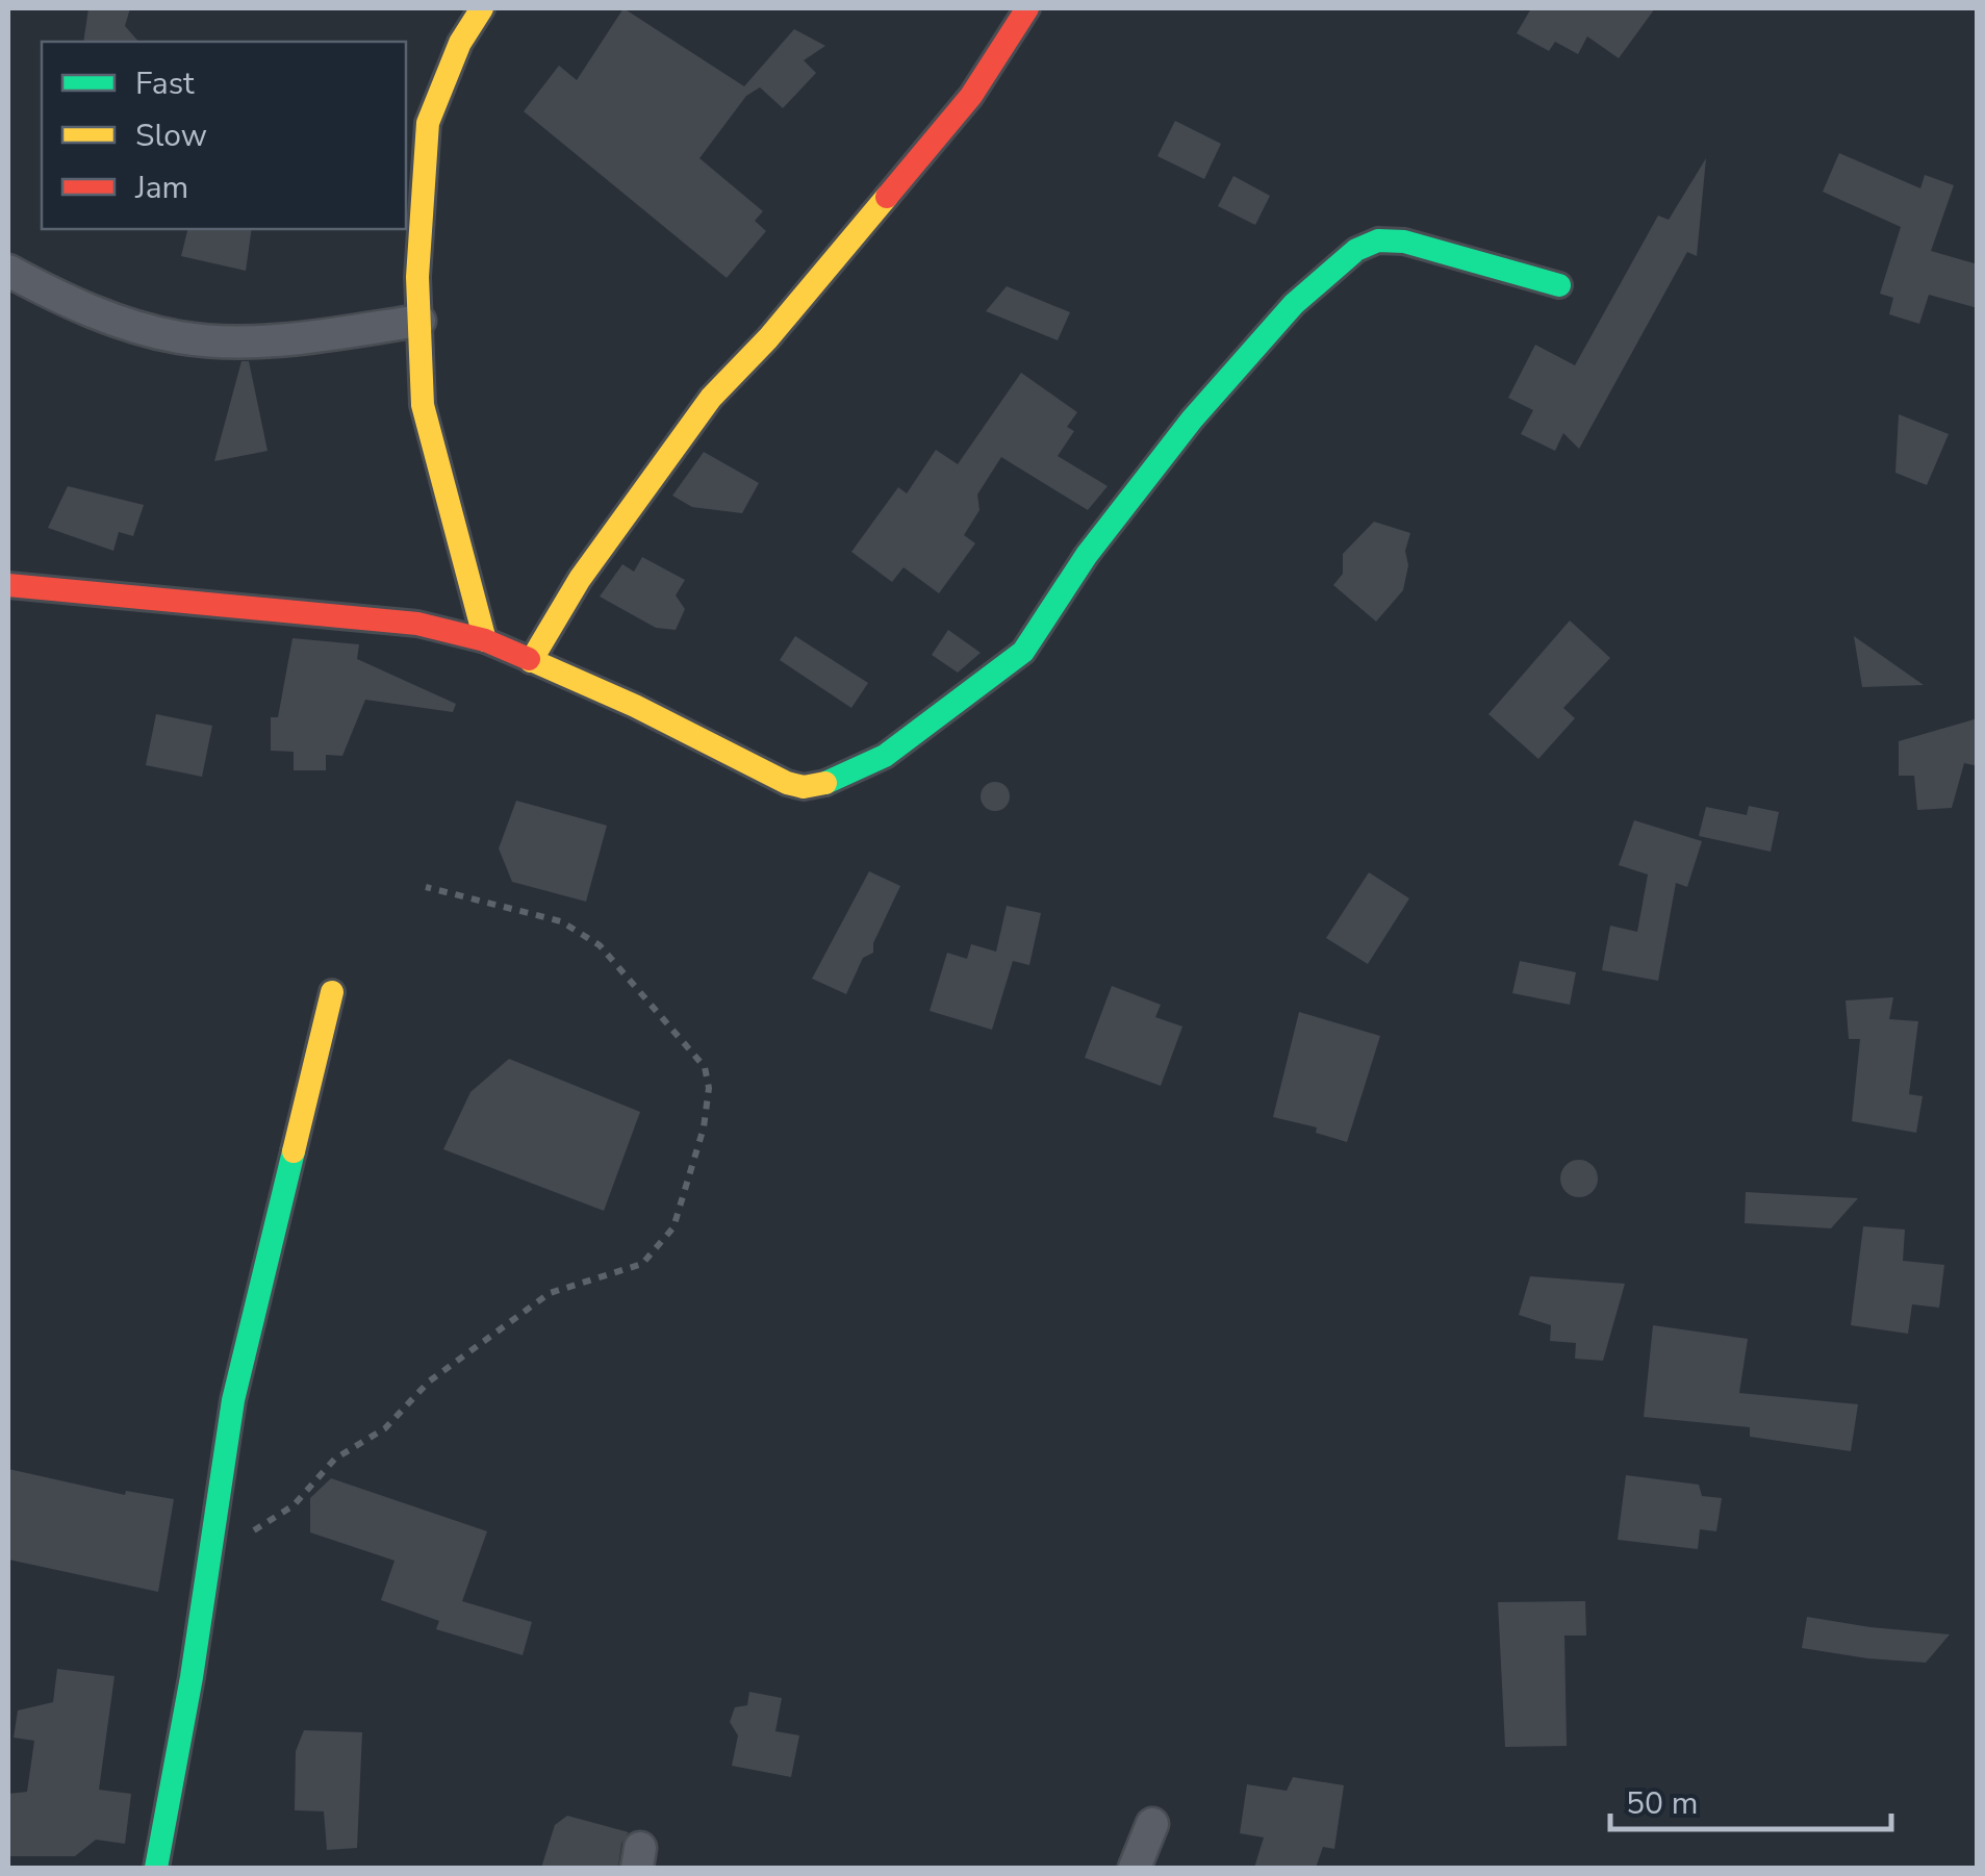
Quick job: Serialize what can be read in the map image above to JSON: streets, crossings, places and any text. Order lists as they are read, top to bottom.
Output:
{
  "legend": ["Fast", "Slow", "Jam"],
  "scale_bar": "50 m"
}
